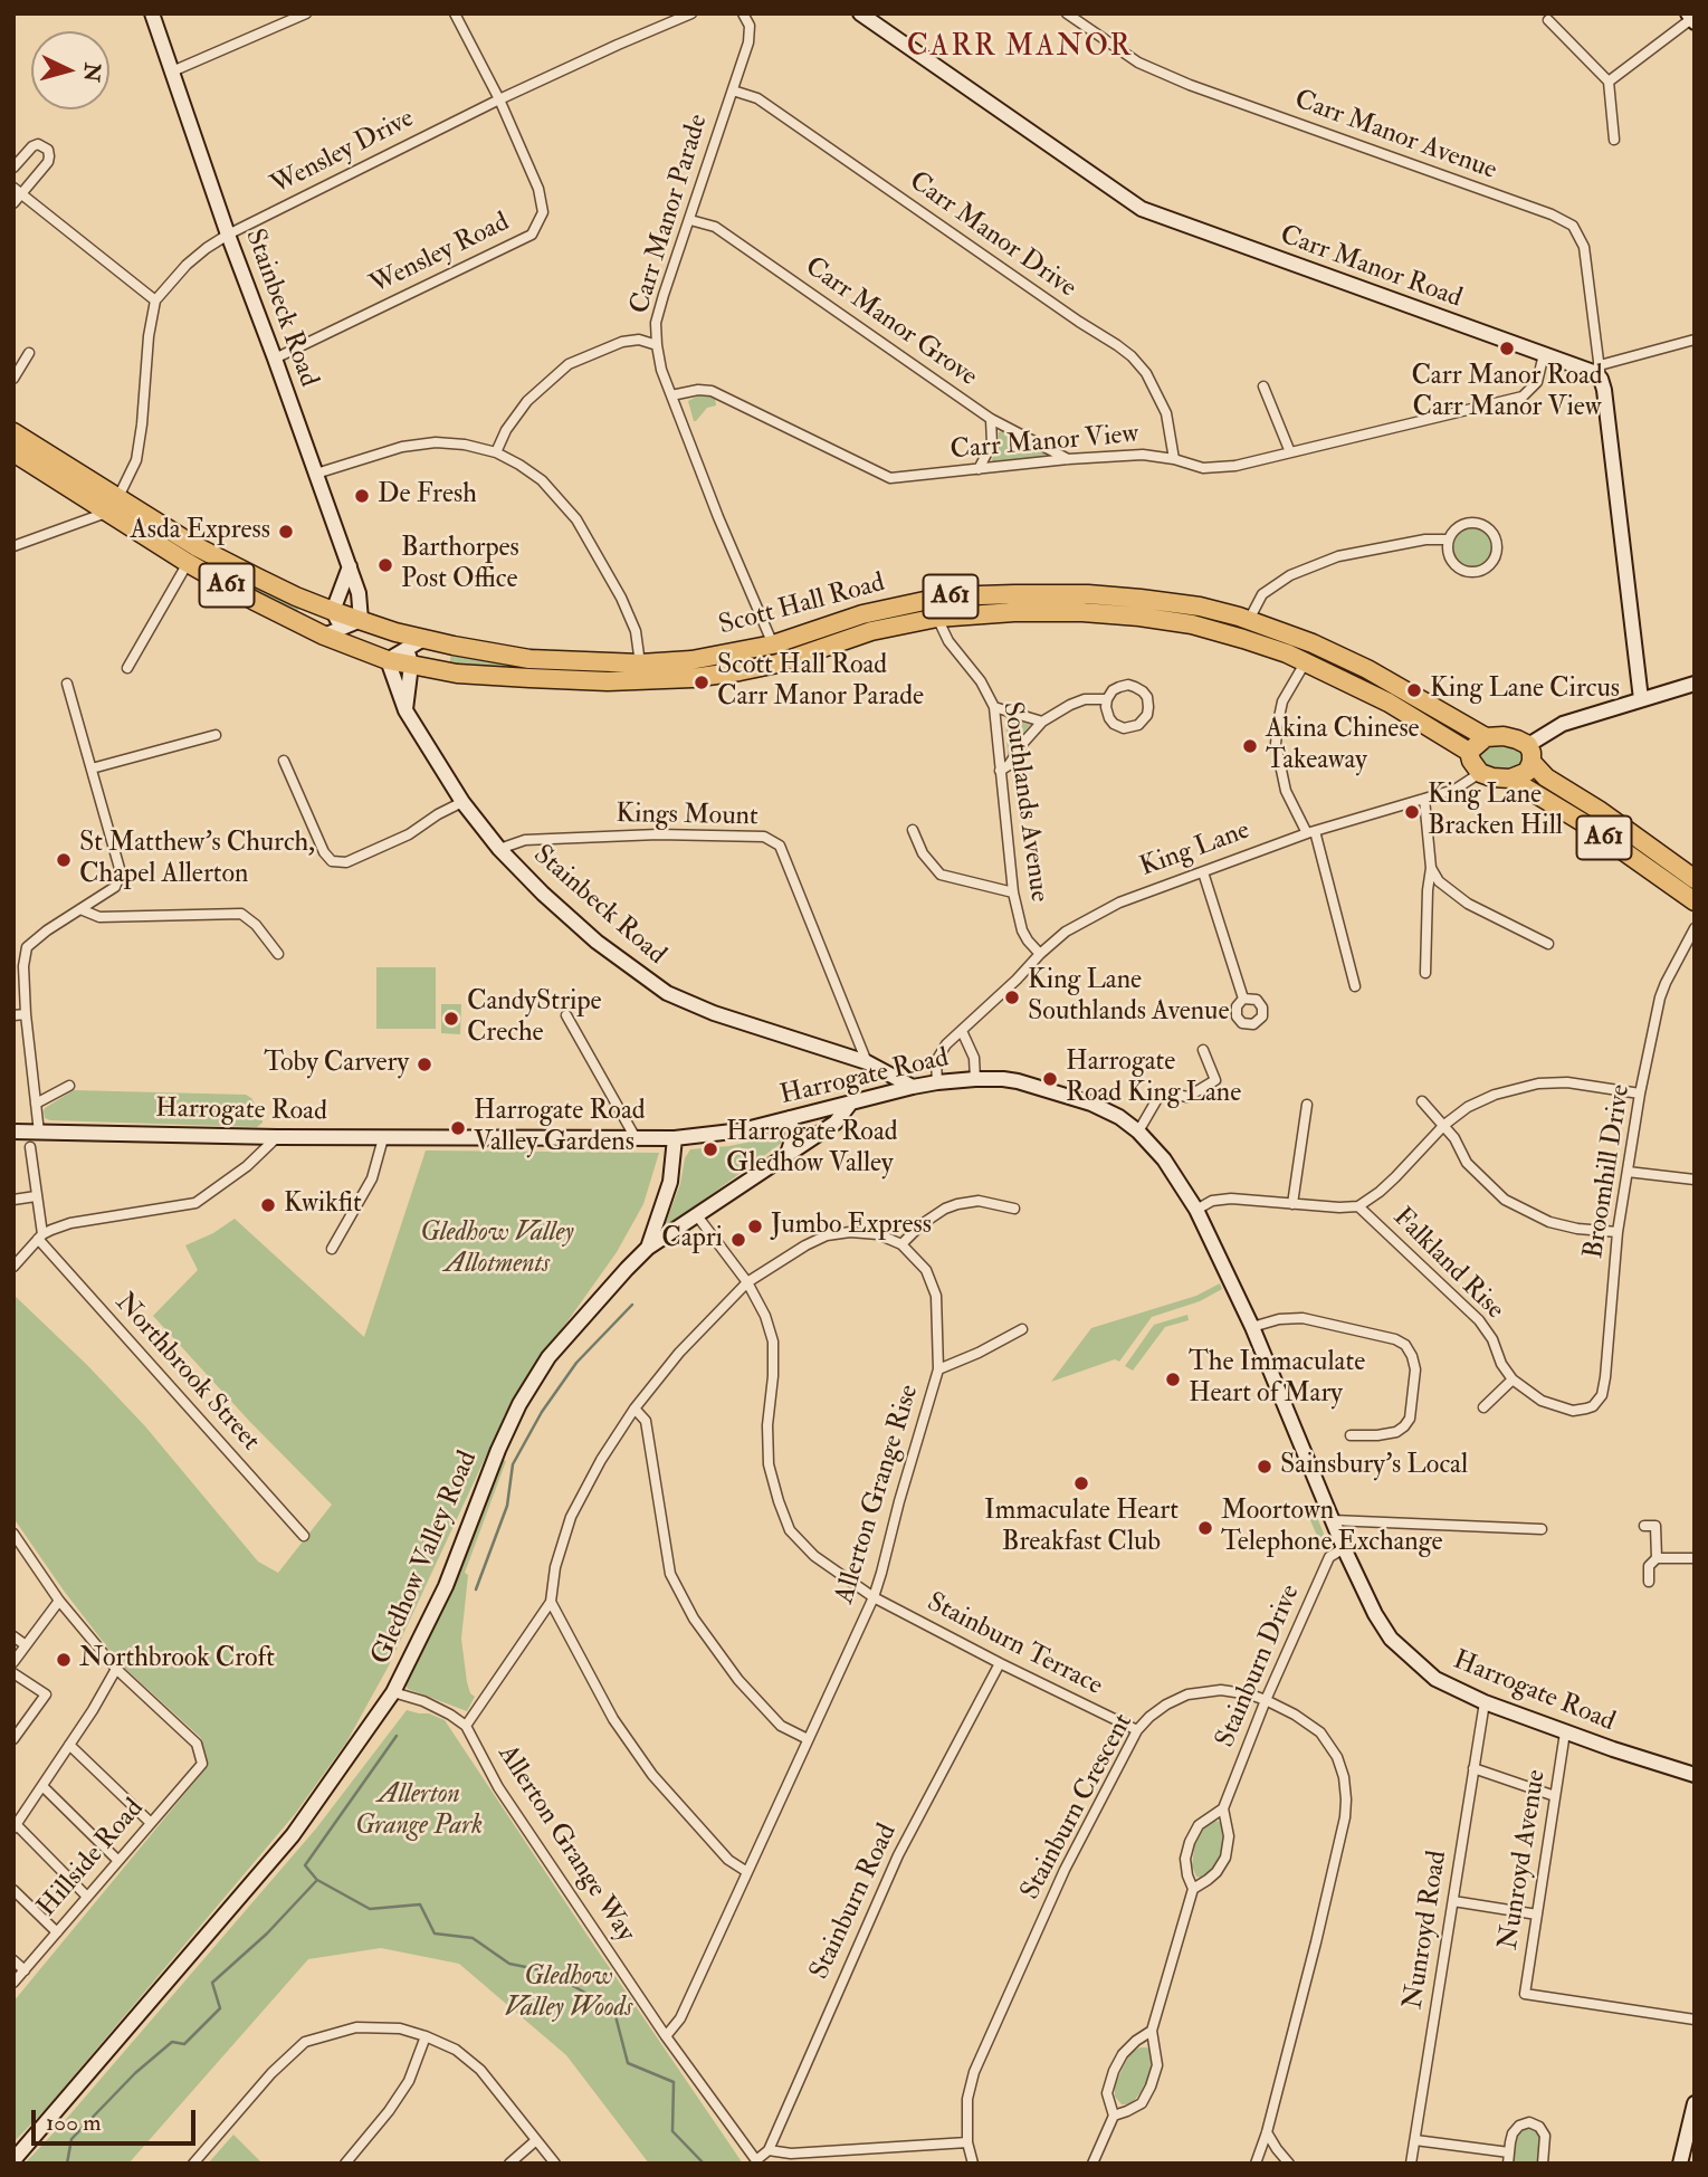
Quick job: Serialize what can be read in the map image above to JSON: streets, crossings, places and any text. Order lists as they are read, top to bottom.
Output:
{
  "streets": {
    "highway": ["A61", "Scott Hall Road"],
    "street": [
      "Carr Manor Avenue",
      "Wensley Drive",
      "Carr Manor Parade",
      "Carr Manor Drive",
      "Wensley Road",
      "Carr Manor Road",
      "Stainbeck Road",
      "Carr Manor Grove",
      "Carr Manor View",
      "Southlands Avenue",
      "Kings Mount",
      "King Lane",
      "Harrogate Road",
      "Broomhill Drive",
      "Falkland Rise",
      "Northbrook Street",
      "Allerton Grange Rise",
      "Gledhow Valley Road",
      "Stainburn Terrace",
      "Stainburn Drive",
      "Stainburn Crescent",
      "Allerton Grange Way",
      "Hillside Road",
      "Nunroyd Avenue",
      "Stainburn Road",
      "Nunroyd Road"
    ]
  },
  "crossings": [
    ["Carr Manor Avenue", "Carr Manor Road"],
    ["Wensley Drive", "Wensley Road"],
    ["Wensley Drive", "Stainbeck Road"],
    ["Carr Manor Parade", "Carr Manor Drive"],
    ["Carr Manor Parade", "Carr Manor Grove"],
    ["Carr Manor Parade", "Carr Manor View"],
    ["Carr Manor Parade", "Scott Hall Road"],
    ["Carr Manor Drive", "Carr Manor View"],
    ["Wensley Road", "Stainbeck Road"],
    ["Carr Manor Road", "Carr Manor View"],
    ["Stainbeck Road", "Scott Hall Road"],
    ["Stainbeck Road", "Kings Mount"],
    ["Stainbeck Road", "Harrogate Road"],
    ["Carr Manor Grove", "Carr Manor View"],
    ["A61", "Scott Hall Road"],
    ["A61", "King Lane"],
    ["Scott Hall Road", "Southlands Avenue"],
    ["Scott Hall Road", "King Lane"],
    ["Southlands Avenue", "King Lane"],
    ["King Lane", "Harrogate Road"],
    ["Harrogate Road", "Gledhow Valley Road"],
    ["Harrogate Road", "Stainburn Drive"],
    ["Harrogate Road", "Nunroyd Avenue"],
    ["Harrogate Road", "Nunroyd Road"],
    ["Broomhill Drive", "Falkland Rise"],
    ["Allerton Grange Rise", "Stainburn Terrace"],
    ["Allerton Grange Rise", "Allerton Grange Way"],
    ["Gledhow Valley Road", "Stainburn Terrace"],
    ["Gledhow Valley Road", "Allerton Grange Way"],
    ["Stainburn Terrace", "Stainburn Crescent"],
    ["Stainburn Terrace", "Stainburn Road"],
    ["Stainburn Drive", "Stainburn Crescent"],
    ["Allerton Grange Way", "Stainburn Road"]
  ],
  "districts": ["CARR MANOR"],
  "parks": ["Gledhow Valley Allotments", "Allerton Grange Park", "Gledhow Valley Woods"],
  "places": [
    "Carr Manor Road Carr Manor View",
    "De Fresh",
    "Asda Express",
    "Barthorpes Post Office",
    "Scott Hall Road Carr Manor Parade",
    "King Lane Circus",
    "Akina Chinese Takeaway",
    "King Lane Bracken Hill",
    "St Matthew's Church, Chapel Allerton",
    "King Lane Southlands Avenue",
    "CandyStripe Creche",
    "Toby Carvery",
    "Harrogate Road King Lane",
    "Harrogate Road Valley Gardens",
    "Harrogate Road Gledhow Valley",
    "Kwikfit",
    "Jumbo Express",
    "Capri",
    "The Immaculate Heart of Mary",
    "Sainsbury's Local",
    "Immaculate Heart Breakfast Club",
    "Moortown Telephone Exchange",
    "Northbrook Croft"
  ],
  "scale_bar": "100 m",
  "north": "right"
}
